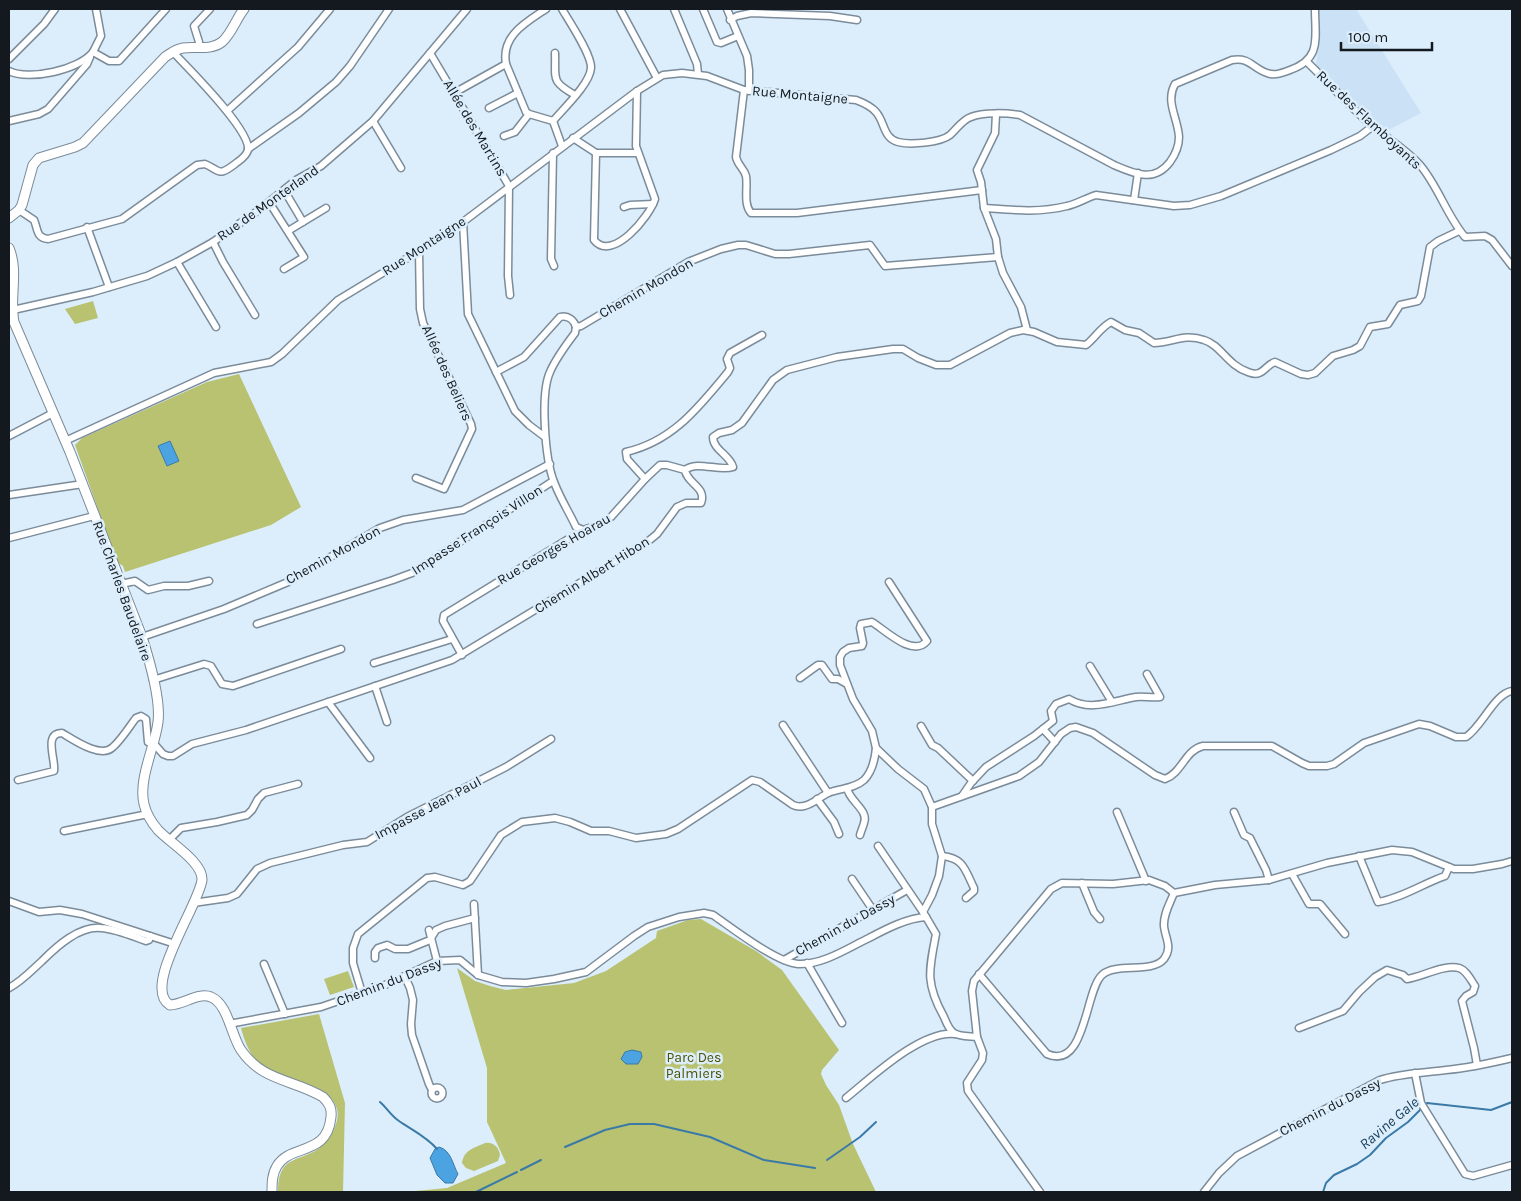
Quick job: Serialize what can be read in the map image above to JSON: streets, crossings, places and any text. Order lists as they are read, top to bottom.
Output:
{
  "streets": {
    "main road": ["Rue Charles Baudelaire"],
    "street": [
      "Rue Montaigne",
      "Rue des Flamboyants",
      "Allée des Martins",
      "Rue de Monterland",
      "Chemin Mondon",
      "Allée des Beliers",
      "Impasse François Villon",
      "Rue Georges Hoarau",
      "Chemin Albert Hibon",
      "Impasse Jean Paul",
      "Chemin du Dassy"
    ]
  },
  "crossings": [
    ["Rue Montaigne", "Rue des Flamboyants"],
    ["Rue Montaigne", "Allée des Martins"],
    ["Rue Montaigne", "Allée des Beliers"],
    ["Rue Montaigne", "Rue Charles Baudelaire"],
    ["Allée des Martins", "Rue de Monterland"],
    ["Rue de Monterland", "Rue Charles Baudelaire"],
    ["Chemin Mondon", "Rue Charles Baudelaire"],
    ["Rue Georges Hoarau", "Chemin Albert Hibon"],
    ["Chemin Albert Hibon", "Rue Charles Baudelaire"],
    ["Rue Charles Baudelaire", "Impasse Jean Paul"],
    ["Rue Charles Baudelaire", "Chemin du Dassy"]
  ],
  "water": ["Ravine Gale"],
  "parks": ["Parc Des Palmiers"],
  "scale_bar": "100 m"
}
